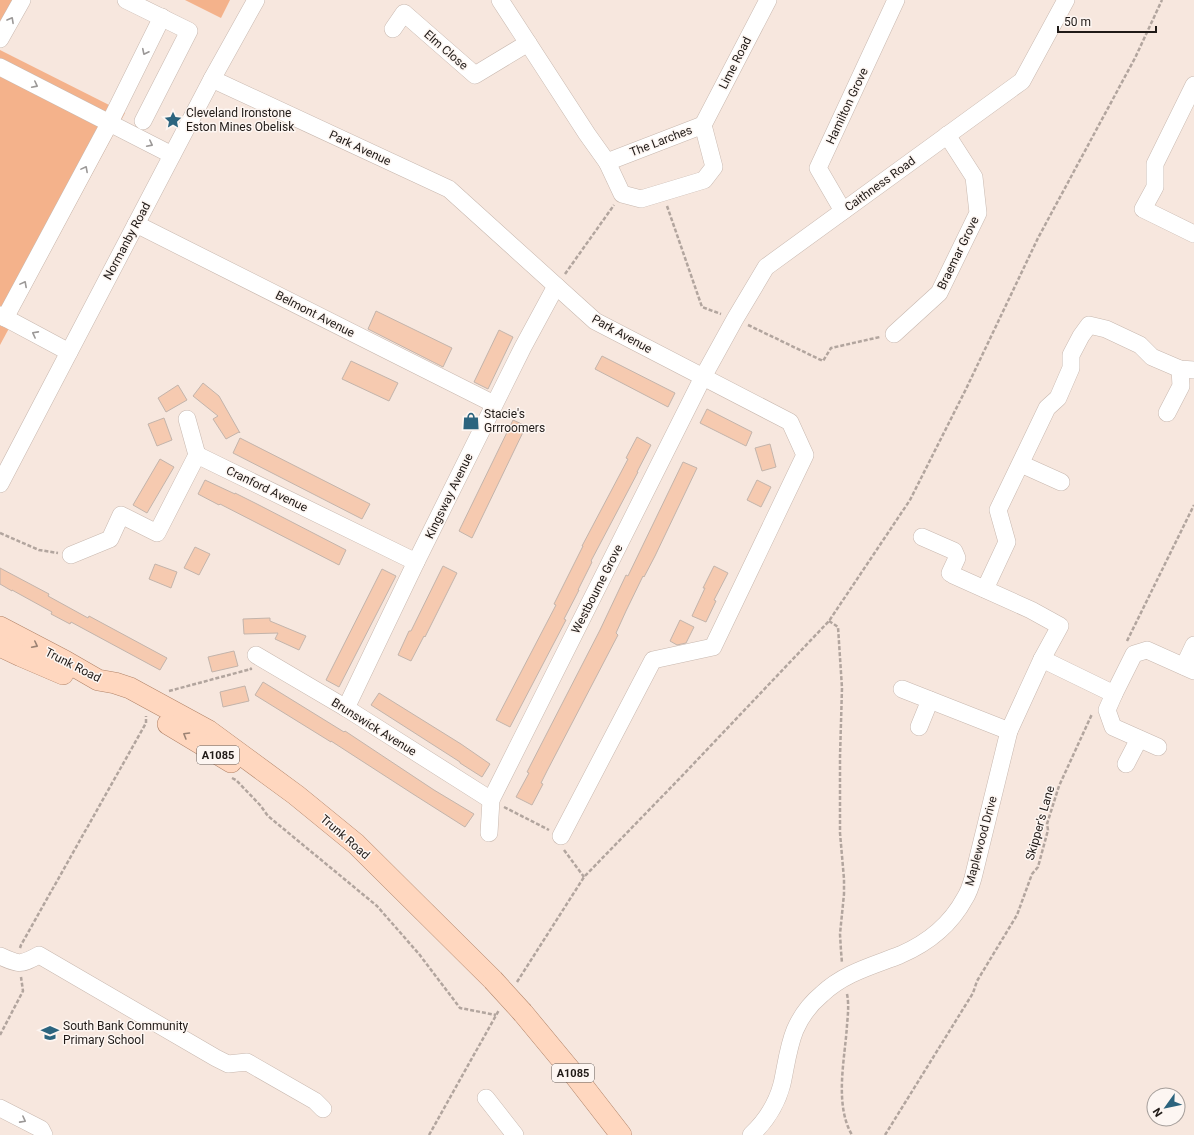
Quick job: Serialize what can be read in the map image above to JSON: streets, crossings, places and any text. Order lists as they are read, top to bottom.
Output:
{
  "streets": {
    "main road": ["Trunk Road", "A1085"],
    "street": [
      "Elm Close",
      "Lime Road",
      "Hamilton Grove",
      "The Larches",
      "Park Avenue",
      "Caithness Road",
      "Normanby Road",
      "Braemar Grove",
      "Belmont Avenue",
      "Cranford Avenue",
      "Kingsway Avenue",
      "Westbourne Grove",
      "Brunswick Avenue",
      "Maplewood Drive"
    ],
    "path": ["Skipper's Lane"]
  },
  "crossings": [
    ["Lime Road", "The Larches"],
    ["Hamilton Grove", "Caithness Road"],
    ["Park Avenue", "Caithness Road"],
    ["Park Avenue", "Normanby Road"],
    ["Park Avenue", "Kingsway Avenue"],
    ["Park Avenue", "Westbourne Grove"],
    ["Caithness Road", "Braemar Grove"],
    ["Caithness Road", "Westbourne Grove"],
    ["Normanby Road", "Belmont Avenue"],
    ["Belmont Avenue", "Kingsway Avenue"],
    ["Cranford Avenue", "Kingsway Avenue"],
    ["Kingsway Avenue", "Brunswick Avenue"],
    ["Westbourne Grove", "Brunswick Avenue"],
    ["Trunk Road", "A1085"]
  ],
  "places": {
    "place": ["Cleveland Ironstone Eston Mines Obelisk"],
    "shop": ["Stacie's Grrroomers"],
    "school or university": ["South Bank Community Primary School"]
  },
  "scale_bar": "50 m",
  "north": "bottom left"
}
